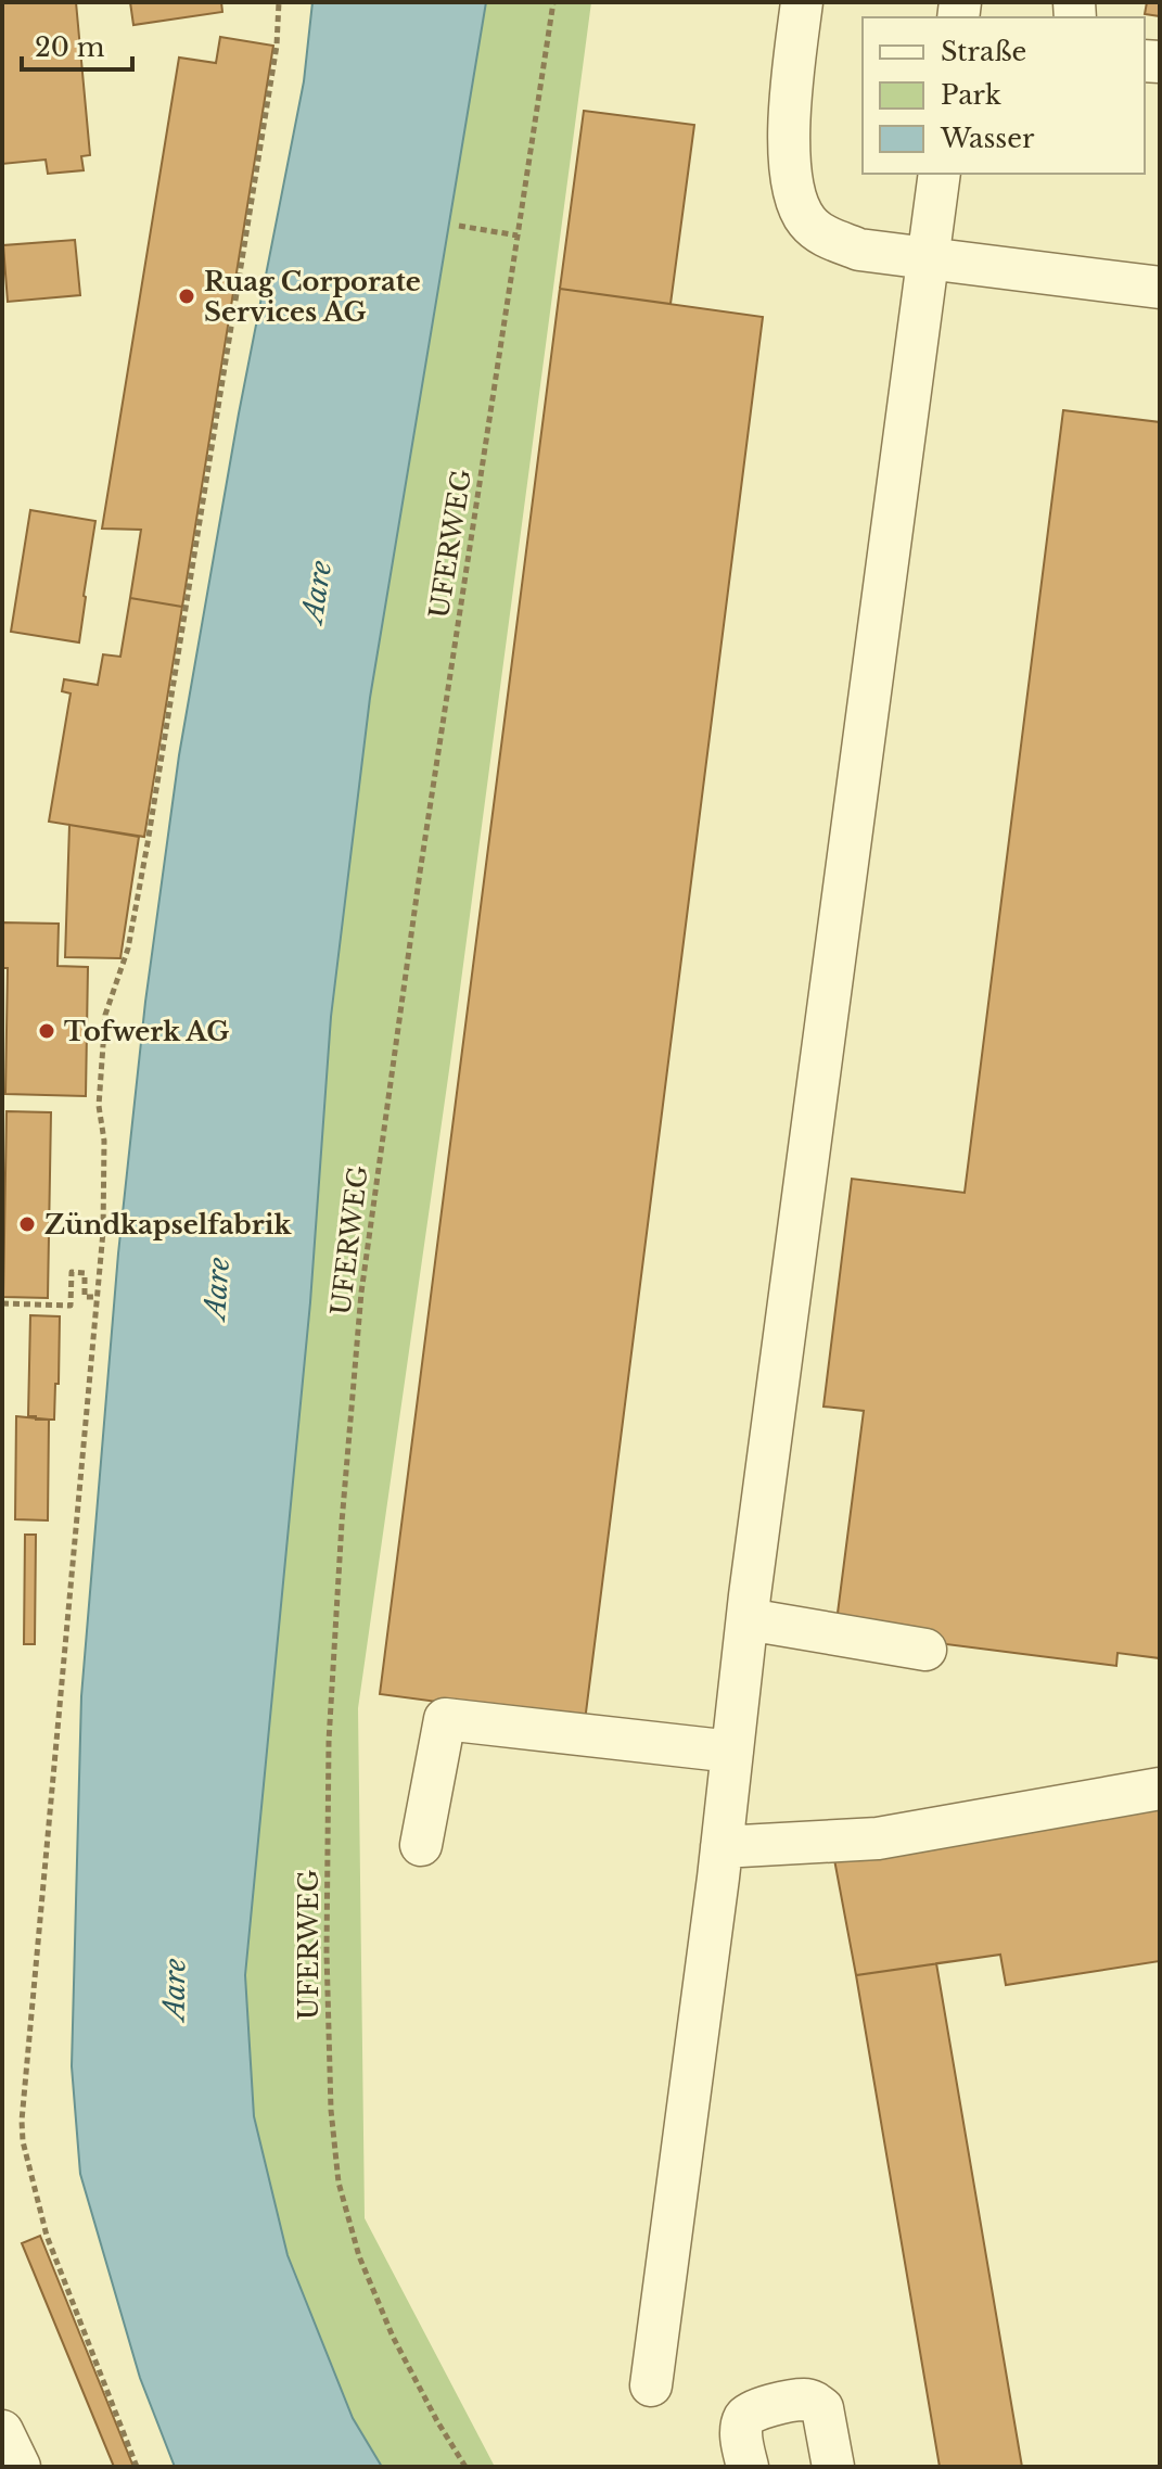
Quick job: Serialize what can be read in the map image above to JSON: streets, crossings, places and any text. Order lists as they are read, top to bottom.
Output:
{
  "streets": {
    "path": ["UFERWEG"]
  },
  "water": ["Aare"],
  "places": ["Ruag Corporate Services AG", "Tofwerk AG", "Zündkapselfabrik"],
  "legend": ["Straße", "Park", "Wasser"],
  "scale_bar": "20 m"
}
